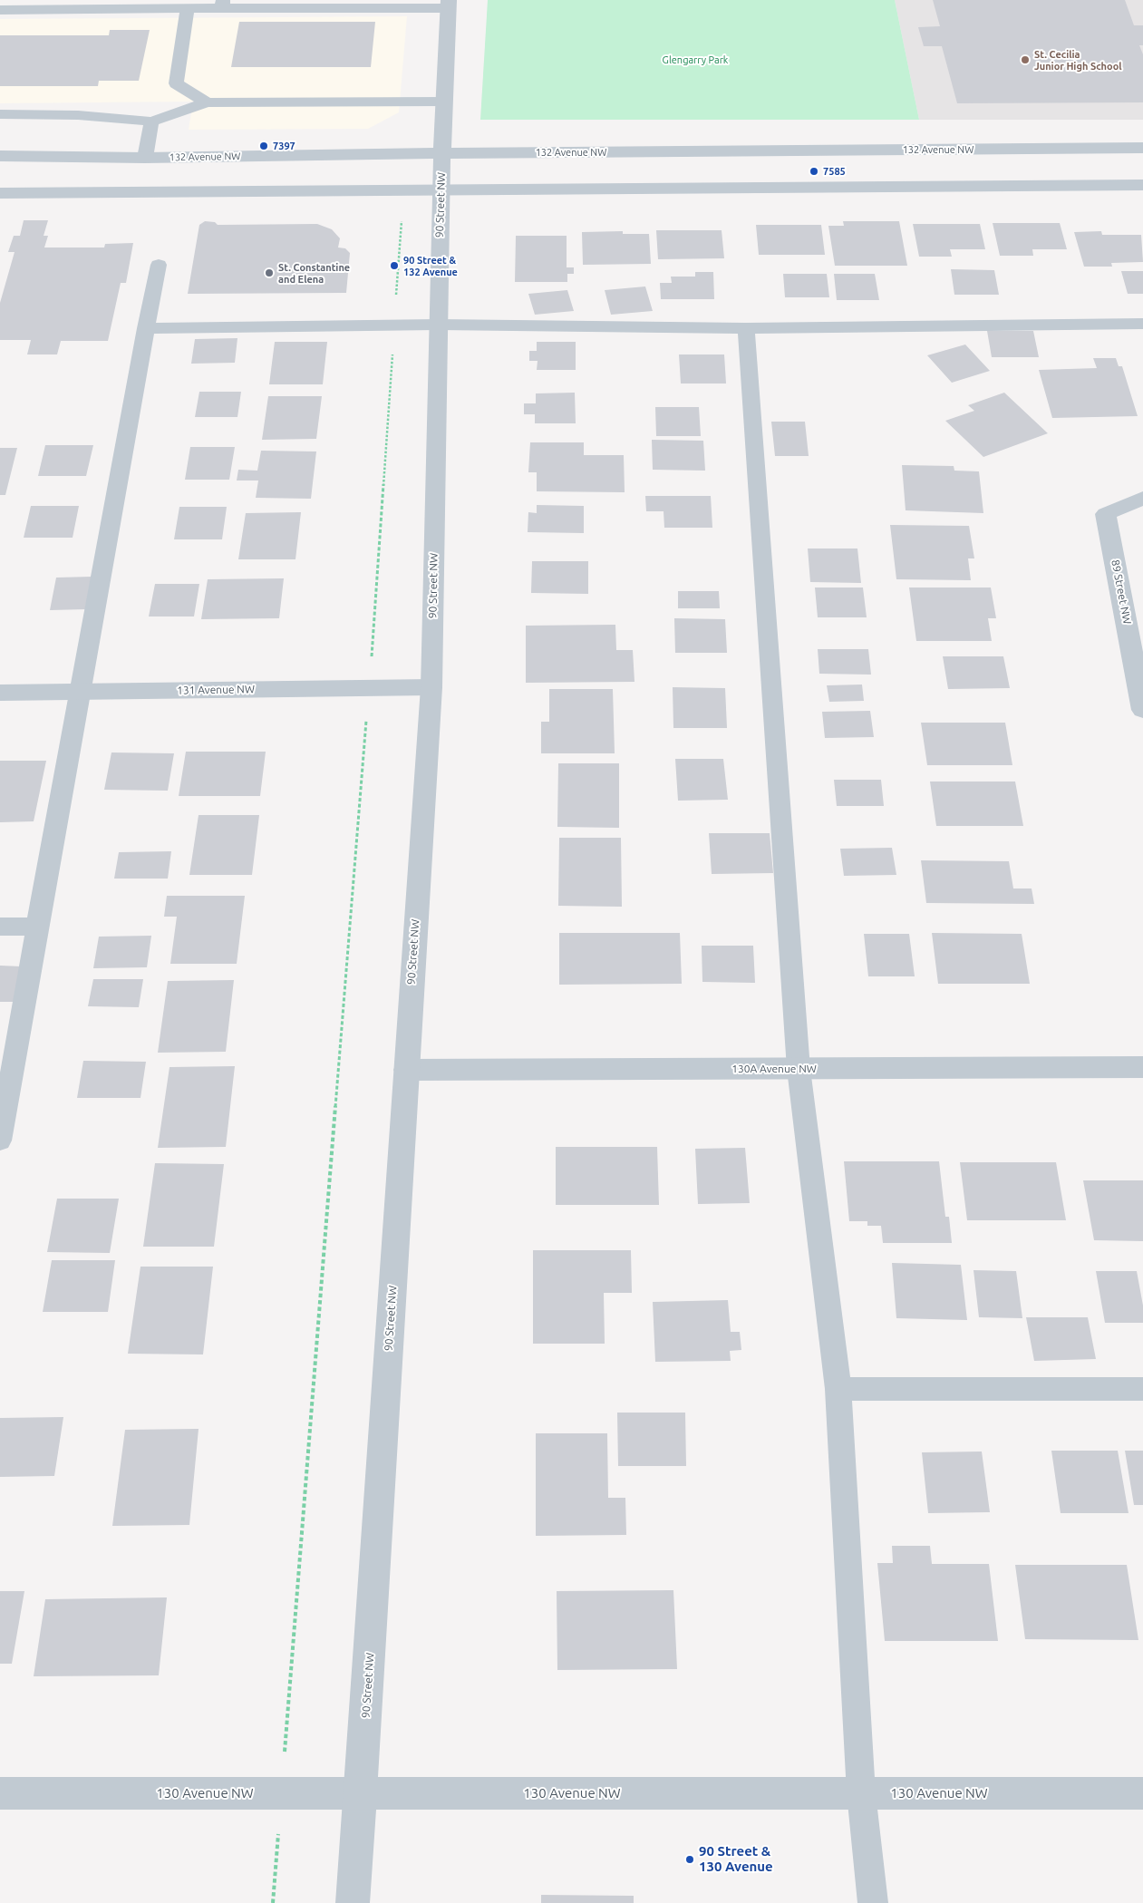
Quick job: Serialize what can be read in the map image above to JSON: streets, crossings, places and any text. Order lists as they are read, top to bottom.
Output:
{
  "streets": {
    "street": [
      "132 Avenue NW",
      "90 Street NW",
      "89 Street NW",
      "131 Avenue NW",
      "130A Avenue NW",
      "130 Avenue NW"
    ]
  },
  "crossings": [
    ["132 Avenue NW", "90 Street NW"],
    ["90 Street NW", "131 Avenue NW"],
    ["90 Street NW", "130A Avenue NW"],
    ["90 Street NW", "130 Avenue NW"]
  ],
  "parks": ["Glengarry Park"],
  "places": [
    "St. Cecilia Junior High School",
    "7397",
    "7585",
    "90 Street & 132 Avenue",
    "St. Constantine and Elena",
    "90 Street & 130 Avenue"
  ]
}
